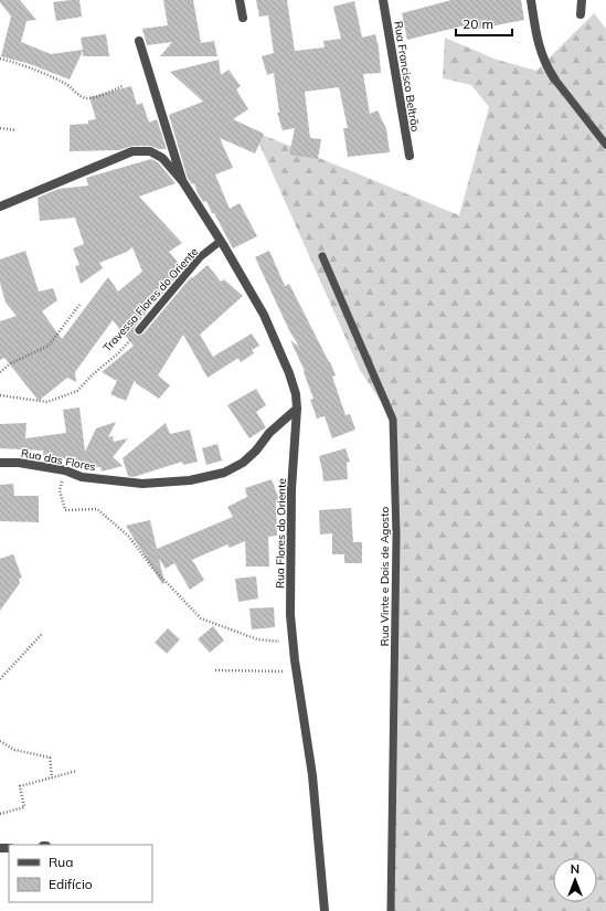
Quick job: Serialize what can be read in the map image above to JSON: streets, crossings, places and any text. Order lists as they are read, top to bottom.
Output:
{
  "streets": {
    "street": ["Rua Francisco Beltrão", "Rua das Flores", "Rua Flores do Oriente"],
    "lane": ["Travessa Flores do Oriente", "Rua Vinte e Dois de Agosto"]
  },
  "crossings": [
    ["Travessa Flores do Oriente", "Rua Flores do Oriente"],
    ["Rua das Flores", "Rua Flores do Oriente"]
  ],
  "legend": ["Rua", "Edifício"],
  "scale_bar": "20 m",
  "north": "top"
}
